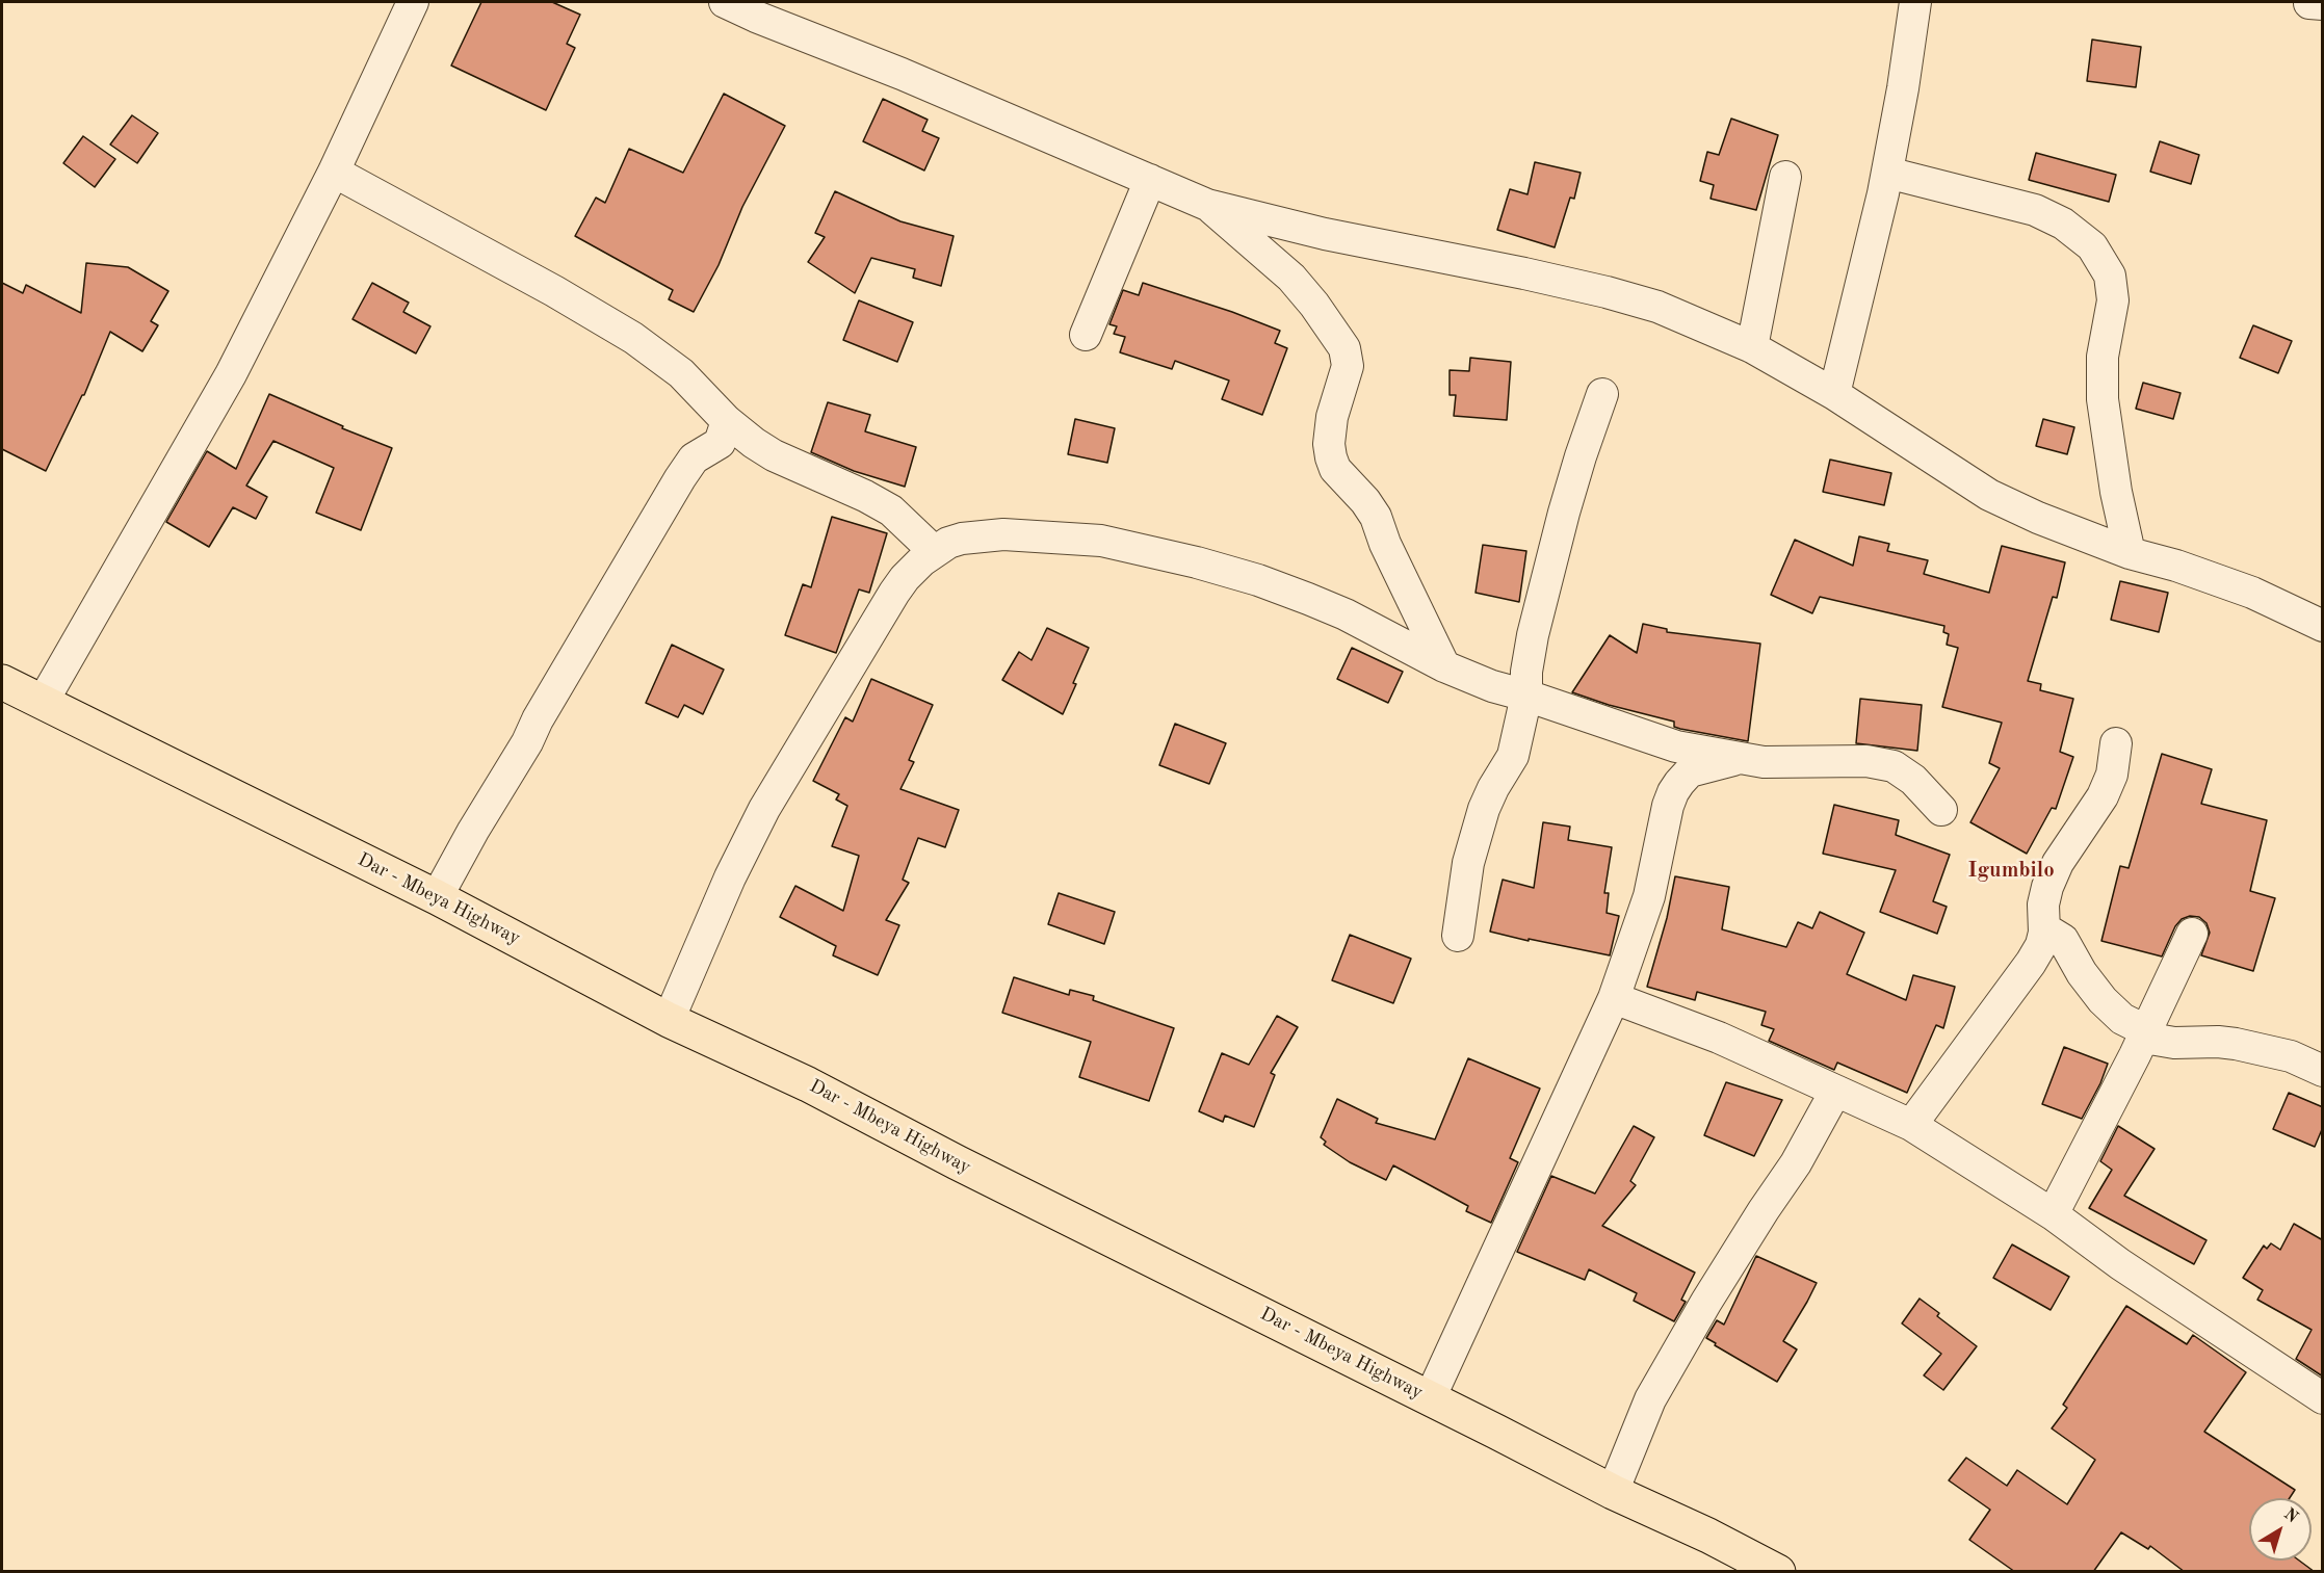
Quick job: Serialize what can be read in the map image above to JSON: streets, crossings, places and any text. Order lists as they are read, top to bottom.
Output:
{
  "streets": {
    "highway": ["Dar - Mbeya Highway"]
  },
  "districts": ["Igumbilo"],
  "north": "top right"
}
